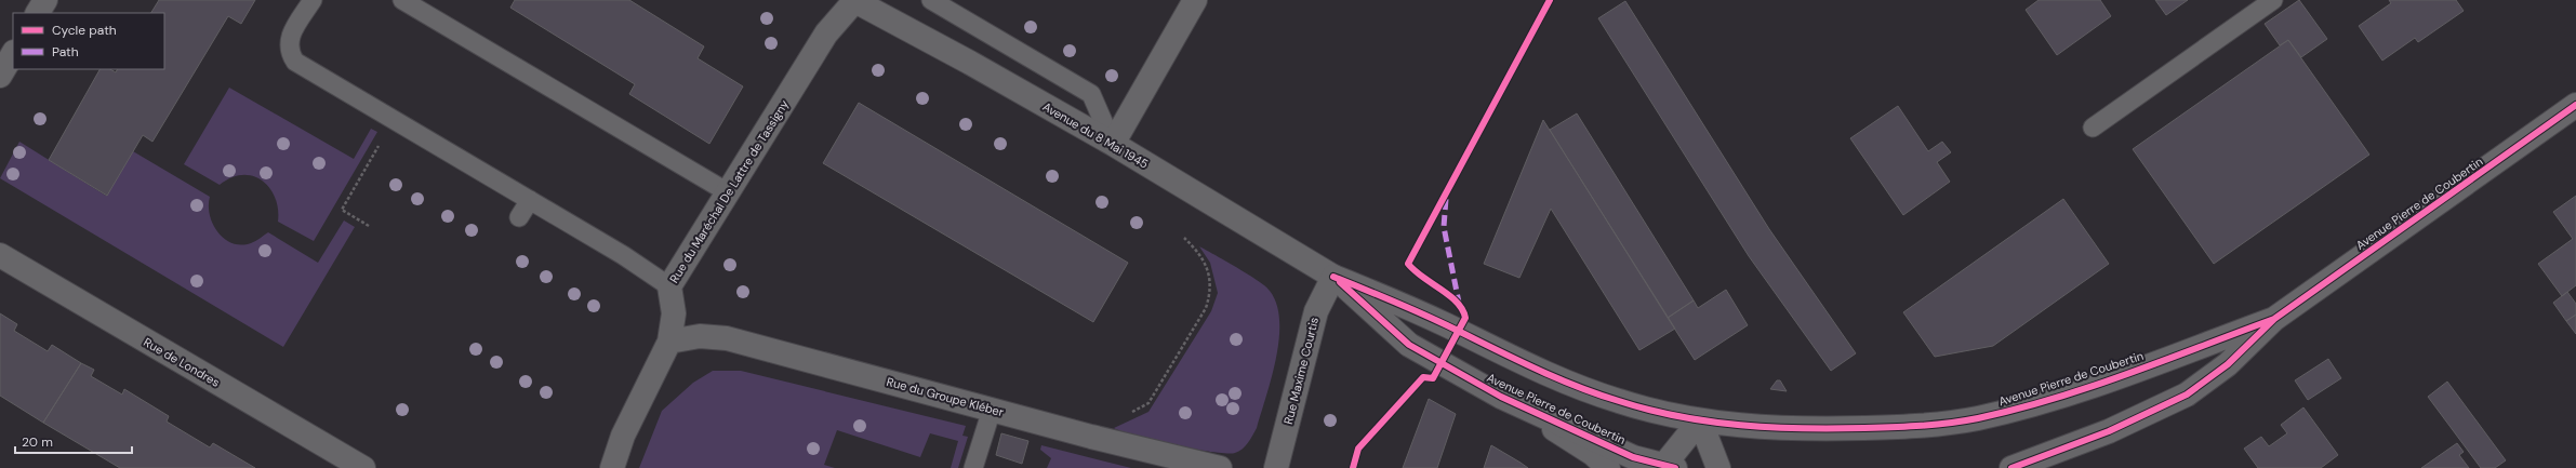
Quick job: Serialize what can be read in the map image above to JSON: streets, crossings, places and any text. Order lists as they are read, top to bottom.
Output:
{
  "streets": {
    "street": [
      "Avenue du 8 Mai 1945",
      "Rue du Maréchal De Lattre de Tassigny",
      "Avenue Pierre de Coubertin",
      "Rue de Londres",
      "Rue Maxime Courtis",
      "Rue du Groupe Kléber"
    ]
  },
  "crossings": [
    ["Avenue du 8 Mai 1945", "Rue du Maréchal De Lattre de Tassigny"],
    ["Avenue du 8 Mai 1945", "Avenue Pierre de Coubertin"],
    ["Avenue du 8 Mai 1945", "Rue Maxime Courtis"],
    ["Rue du Maréchal De Lattre de Tassigny", "Rue du Groupe Kléber"],
    ["Avenue Pierre de Coubertin", "Rue Maxime Courtis"]
  ],
  "legend": ["Cycle path", "Path"],
  "scale_bar": "20 m"
}
